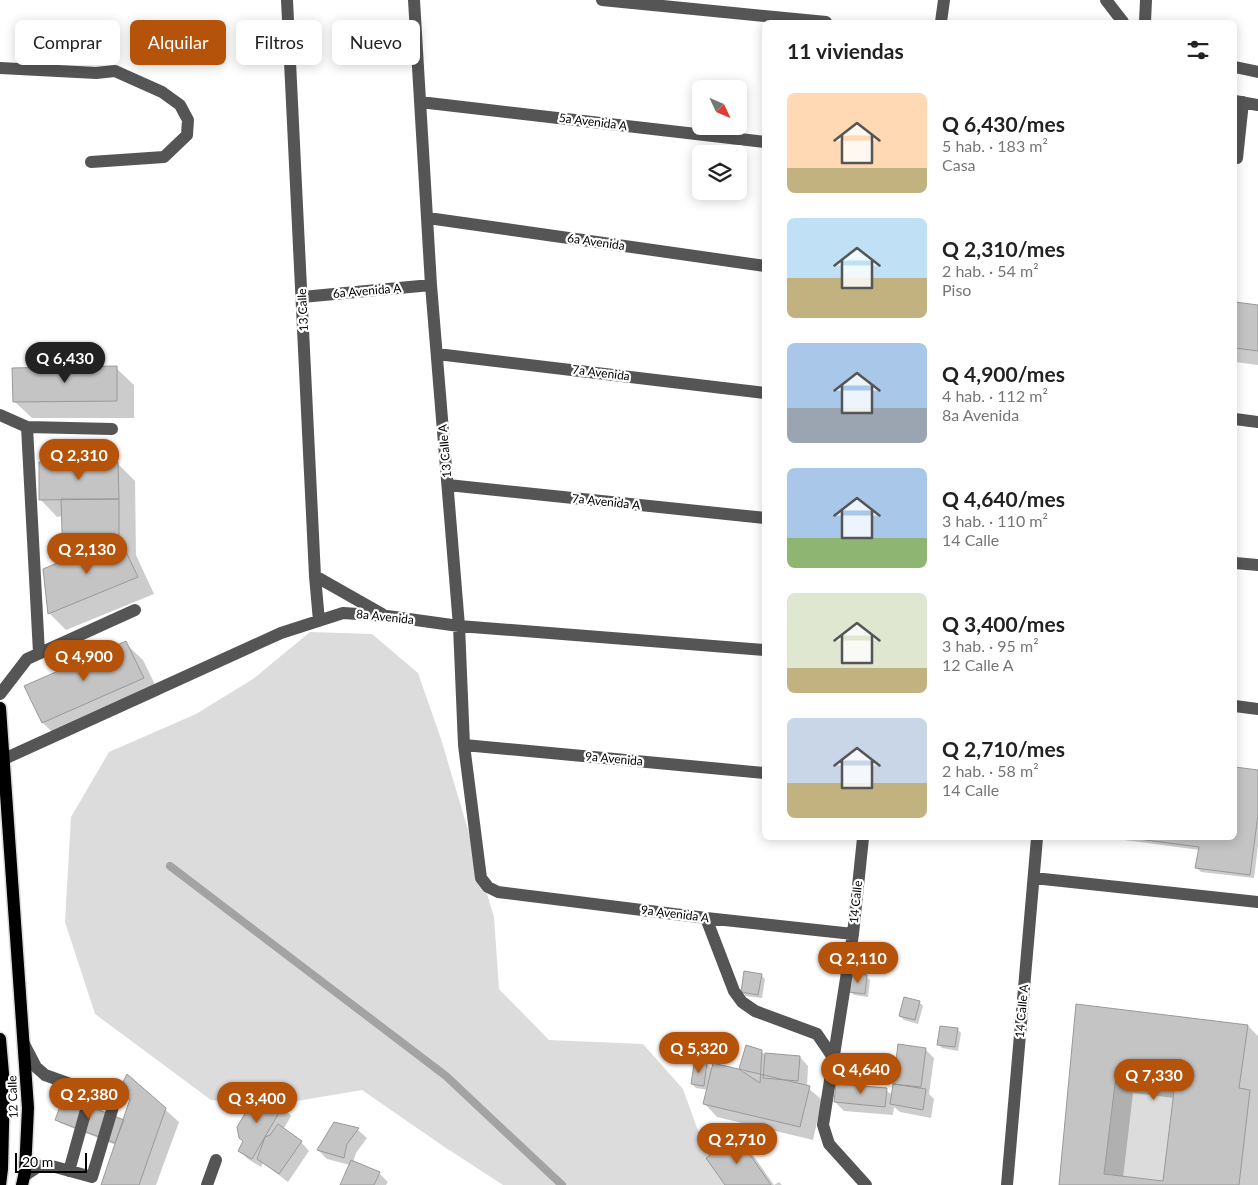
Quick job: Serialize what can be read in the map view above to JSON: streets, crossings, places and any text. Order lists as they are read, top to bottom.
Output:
{
  "streets": {
    "main road": ["12 Calle"],
    "street": [
      "5a Avenida A",
      "6a Avenida",
      "6a Avenida A",
      "13 Calle",
      "7a Avenida",
      "13 Calle A",
      "7a Avenida A",
      "8a Avenida",
      "9a Avenida",
      "14 Calle",
      "9a Avenida A",
      "14 Calle A"
    ]
  },
  "crossings": [
    ["5a Avenida A", "13 Calle A"],
    ["6a Avenida", "13 Calle A"],
    ["6a Avenida A", "13 Calle"],
    ["6a Avenida A", "13 Calle A"],
    ["13 Calle", "8a Avenida"],
    ["7a Avenida", "13 Calle A"],
    ["13 Calle A", "7a Avenida A"],
    ["13 Calle A", "8a Avenida"],
    ["13 Calle A", "9a Avenida"],
    ["13 Calle A", "9a Avenida A"],
    ["8a Avenida", "12 Calle"],
    ["14 Calle", "9a Avenida A"]
  ],
  "scale_bar": "20 m",
  "north": "bottom right",
  "page": {
    "chip": [
      "Comprar",
      "Alquilar",
      "Filtros",
      "Nuevo"
    ],
    "heading": "11 viviendas",
    "list": [
      {
        "name": "Q 6,430/mes",
        "note": "5 hab. · 183 m² · Casa"
      },
      {
        "name": "Q 2,310/mes",
        "note": "2 hab. · 54 m² · Piso"
      },
      {
        "name": "Q 4,900/mes",
        "note": "4 hab. · 112 m² · 8a Avenida"
      },
      {
        "name": "Q 4,640/mes",
        "note": "3 hab. · 110 m² · 14 Calle"
      },
      {
        "name": "Q 3,400/mes",
        "note": "3 hab. · 95 m² · 12 Calle A"
      },
      {
        "name": "Q 2,710/mes",
        "note": "2 hab. · 58 m² · 14 Calle"
      }
    ],
    "price": [
      "Q 6,430",
      "Q 2,310",
      "Q 2,130",
      "Q 4,900",
      "Q 2,110",
      "Q 5,320",
      "Q 4,640",
      "Q 7,330",
      "Q 2,380",
      "Q 3,400",
      "Q 2,710"
    ],
    "scale": "20 m"
  }
}
